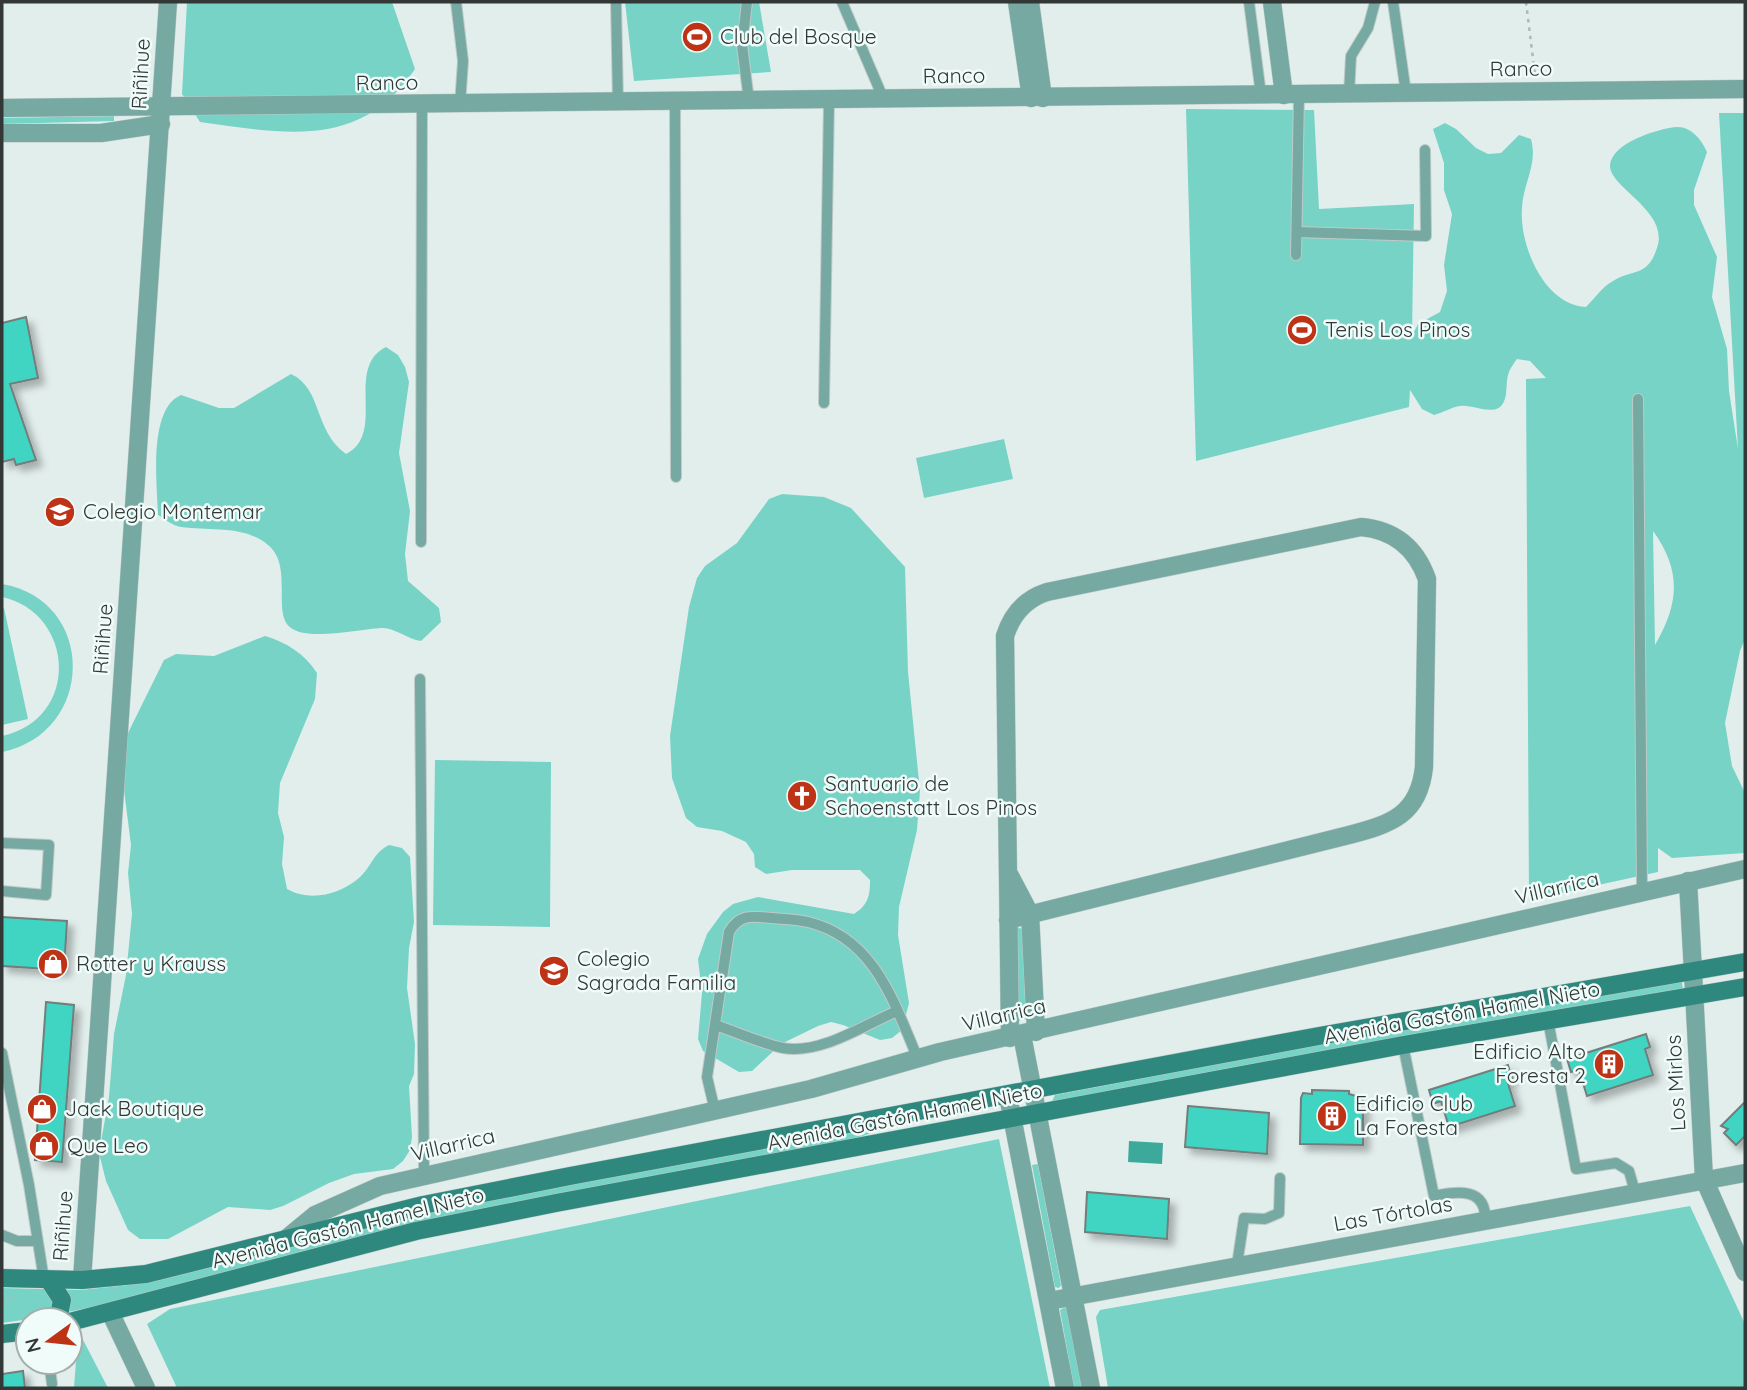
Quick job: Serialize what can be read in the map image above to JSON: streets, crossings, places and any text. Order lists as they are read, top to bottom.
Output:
{
  "streets": {
    "main road": ["Avenida Gastón Hamel Nieto"],
    "street": [
      "Ranco",
      "Riñihue",
      "Villarrica",
      "Los Mirlos",
      "Las Tórtolas"
    ]
  },
  "crossings": [
    ["Ranco", "Riñihue"],
    ["Riñihue", "Avenida Gastón Hamel Nieto"],
    ["Villarrica", "Avenida Gastón Hamel Nieto"],
    ["Villarrica", "Los Mirlos"],
    ["Avenida Gastón Hamel Nieto", "Los Mirlos"],
    ["Los Mirlos", "Las Tórtolas"]
  ],
  "places": {
    "sports": ["Club del Bosque", "Tenis Los Pinos"],
    "school or university": ["Colegio Montemar", "Colegio Sagrada Familia"],
    "church": ["Santuario de Schoenstatt Los Pinos"],
    "shop": ["Rotter y Krauss", "Jack Boutique", "Que Leo"],
    "building": ["Edificio Alto Foresta 2", "Edificio Club La Foresta"]
  },
  "north": "left"
}
